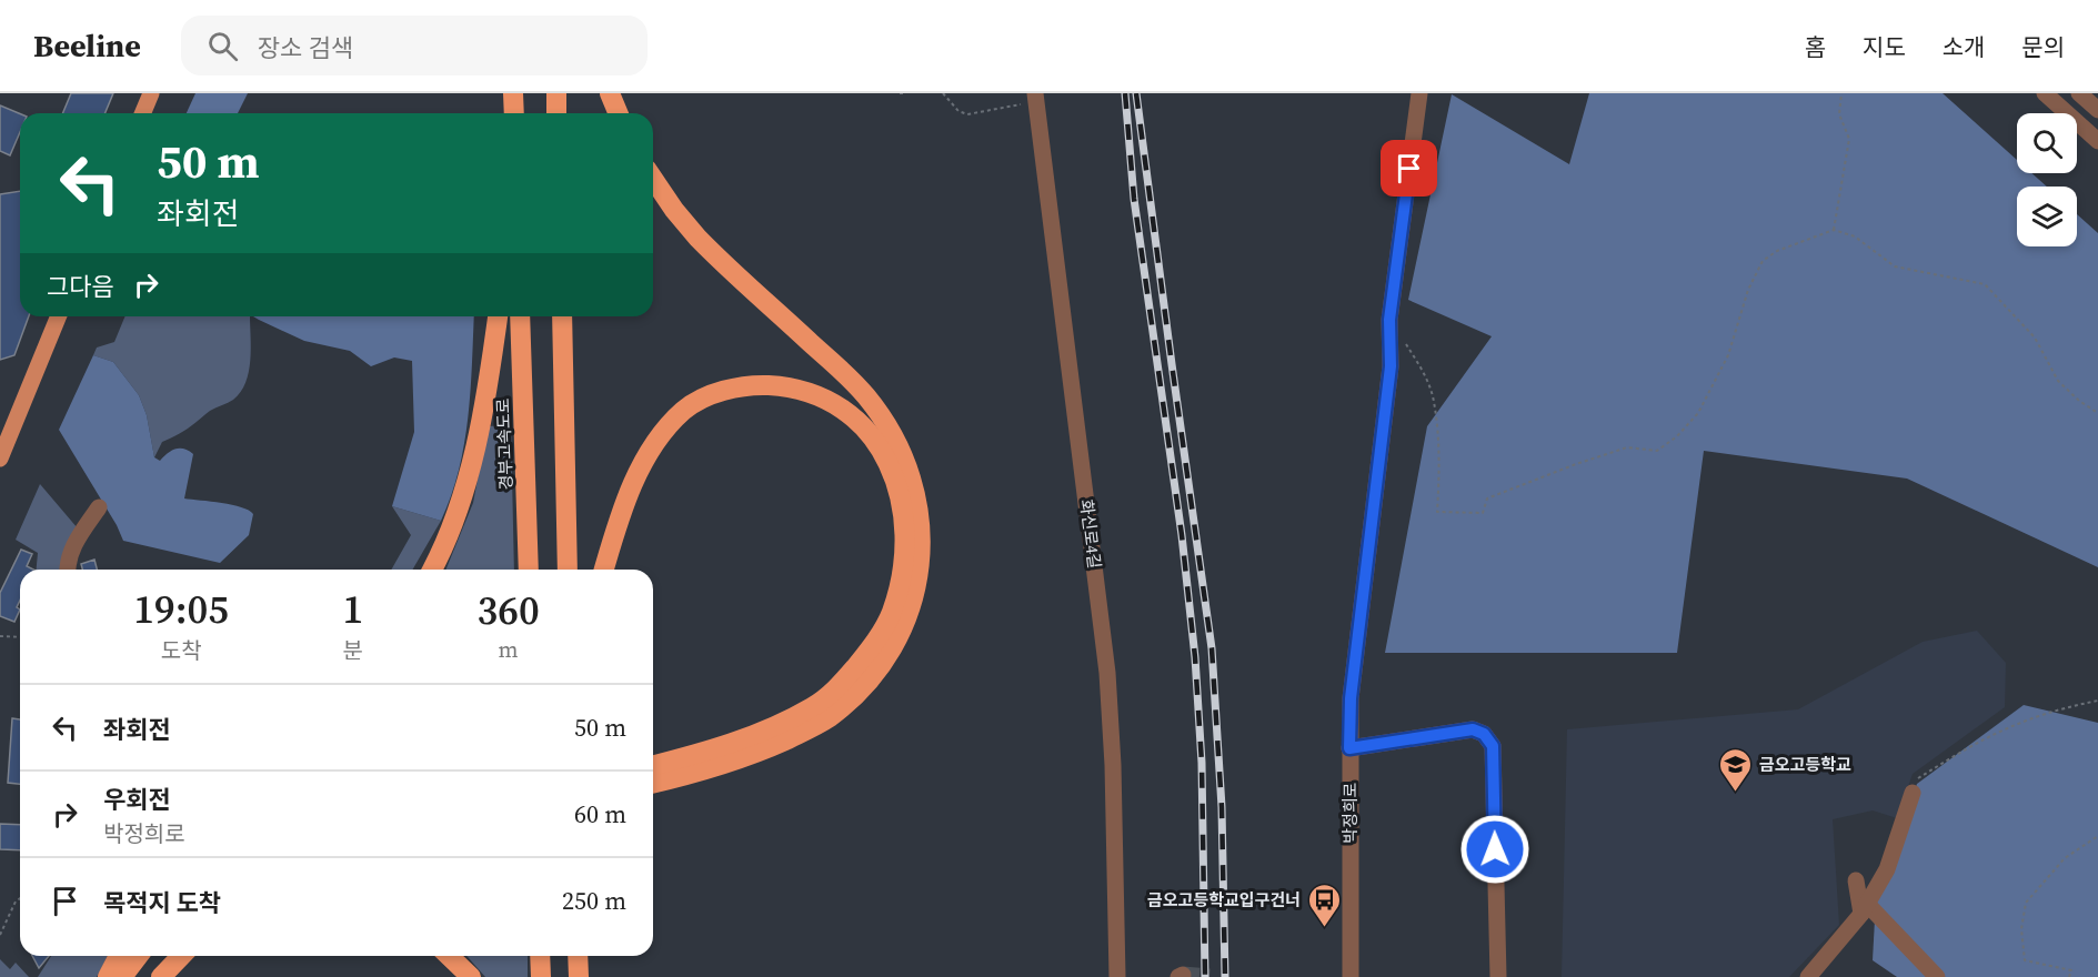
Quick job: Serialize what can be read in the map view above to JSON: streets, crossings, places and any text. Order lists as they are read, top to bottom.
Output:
{
  "streets": {
    "highway": ["경부고속도로"],
    "street": ["화신로4길", "박정희로"]
  },
  "places": {
    "school or university": ["금오고등학교"],
    "bus stop": ["금오고등학교입구건너"]
  },
  "page": {
    "header": "Beeline",
    "search": "장소 검색",
    "nav": [
      "홈",
      "지도",
      "소개",
      "문의"
    ],
    "turn": ["50 m", "좌회전"],
    "then": "그다음",
    "eta": [
      "19:05",
      "도착",
      "1",
      "분",
      "360",
      "m"
    ],
    "list": [
      {
        "name": "좌회전",
        "value": "50 m"
      },
      {
        "name": "우회전",
        "note": "박정희로",
        "value": "60 m"
      },
      {
        "name": "목적지 도착",
        "value": "250 m"
      }
    ]
  }
}
